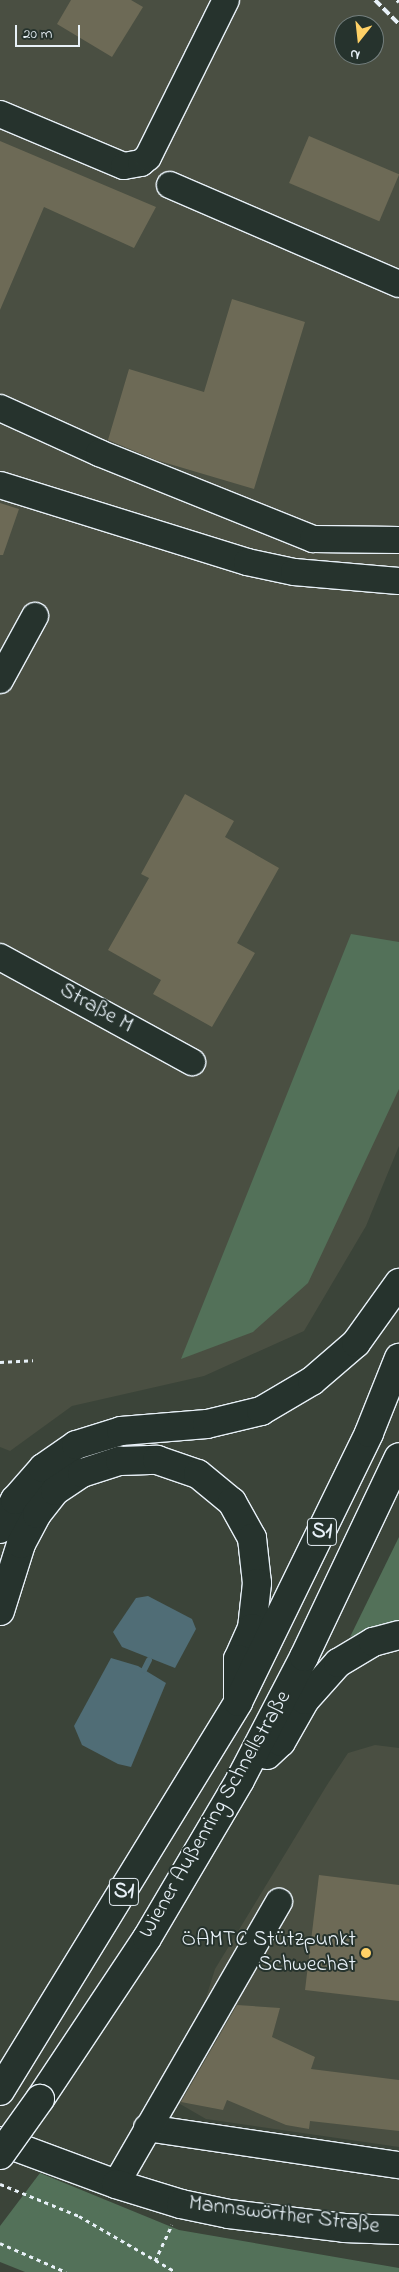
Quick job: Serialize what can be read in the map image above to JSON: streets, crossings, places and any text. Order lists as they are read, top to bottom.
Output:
{
  "streets": {
    "main road": ["S1", "Wiener Außenring Schnellstraße", "Mannswörther Straße"],
    "lane": ["Straße M"]
  },
  "places": ["ÖAMTC Stützpunkt Schwechat"],
  "scale_bar": "20 m",
  "north": "bottom"
}
